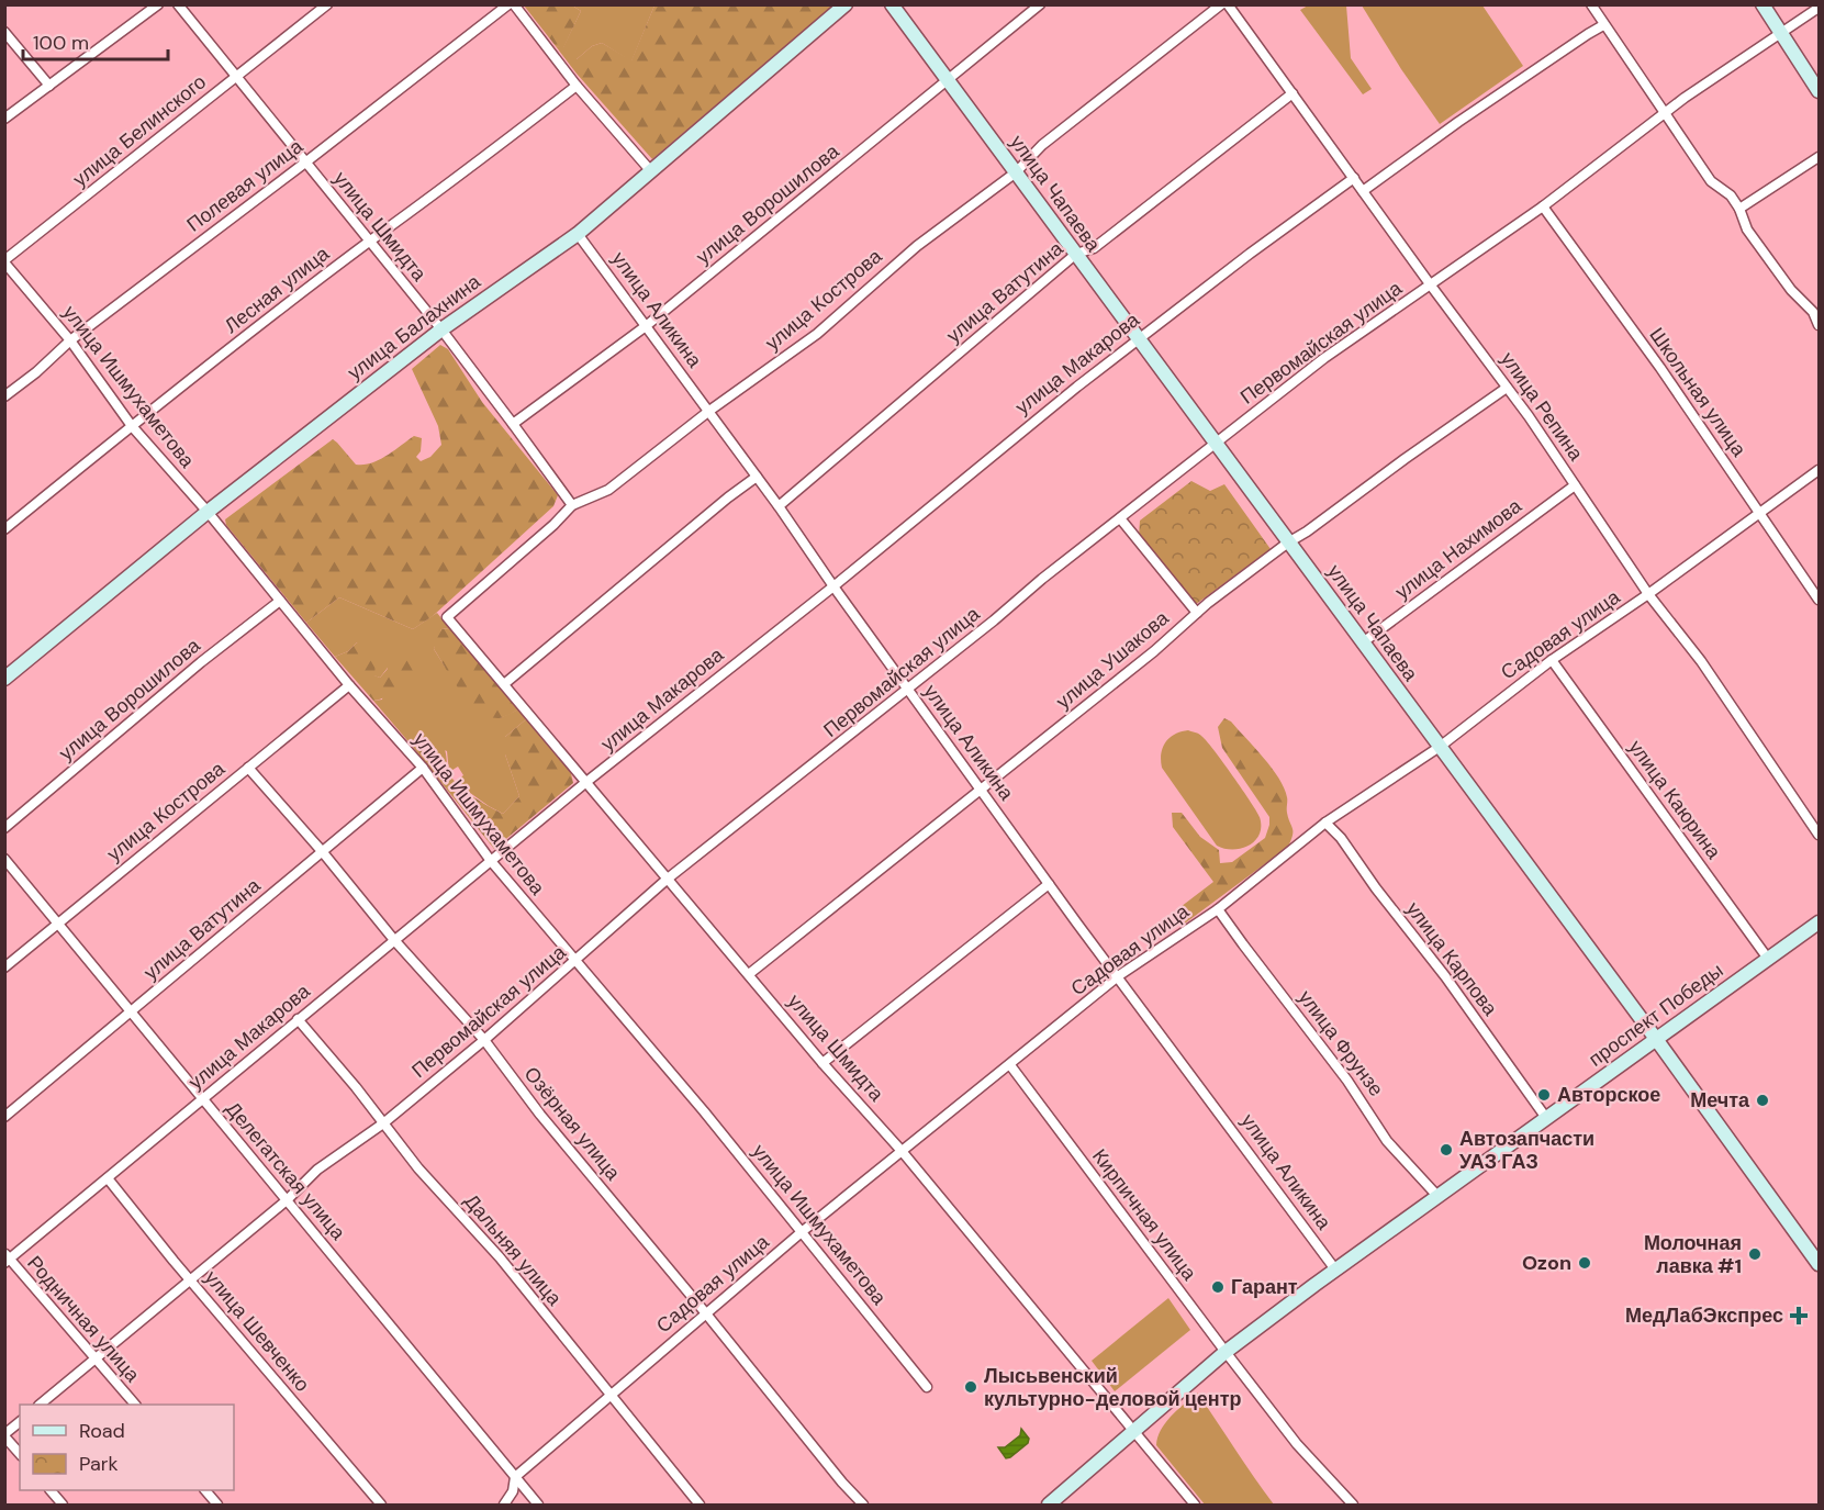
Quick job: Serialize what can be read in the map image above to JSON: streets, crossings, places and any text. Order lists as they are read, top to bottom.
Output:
{
  "streets": {
    "street": [
      "улица Белинского",
      "Полевая улица",
      "улица Чапаева",
      "улица Ворошилова",
      "улица Шмидта",
      "Лесная улица",
      "улица Ватутина",
      "улица Кострова",
      "улица Аликина",
      "улица Балахнина",
      "Первомайская улица",
      "улица Макарова",
      "улица Ишмухаметова",
      "Школьная улица",
      "улица Репина",
      "улица Нахимова",
      "Садовая улица",
      "улица Ушакова",
      "улица Каюрина",
      "улица Карпова",
      "проспект Победы",
      "улица Фрунзе",
      "Озёрная улица",
      "Делегатская улица",
      "Кирпичная улица",
      "Дальняя улица",
      "Родничная улица",
      "улица Шевченко"
    ]
  },
  "crossings": [
    ["улица Белинского", "улица Шмидта"],
    ["улица Белинского", "улица Ишмухаметова"],
    ["Полевая улица", "улица Шмидта"],
    ["Полевая улица", "улица Ишмухаметова"],
    ["улица Чапаева", "улица Ворошилова"],
    ["улица Чапаева", "улица Ватутина"],
    ["улица Чапаева", "улица Кострова"],
    ["улица Чапаева", "Первомайская улица"],
    ["улица Чапаева", "улица Макарова"],
    ["улица Чапаева", "улица Нахимова"],
    ["улица Чапаева", "Садовая улица"],
    ["улица Чапаева", "улица Ушакова"],
    ["улица Чапаева", "проспект Победы"],
    ["улица Ворошилова", "улица Шмидта"],
    ["улица Ворошилова", "улица Аликина"],
    ["улица Ворошилова", "улица Ишмухаметова"],
    ["улица Шмидта", "Лесная улица"],
    ["улица Шмидта", "улица Кострова"],
    ["улица Шмидта", "улица Балахнина"],
    ["улица Шмидта", "Первомайская улица"],
    ["улица Шмидта", "улица Макарова"],
    ["улица Шмидта", "Садовая улица"],
    ["улица Шмидта", "улица Ушакова"],
    ["улица Шмидта", "проспект Победы"],
    ["Лесная улица", "улица Ишмухаметова"],
    ["улица Ватутина", "улица Аликина"],
    ["улица Ватутина", "улица Ишмухаметова"],
    ["улица Ватутина", "улица Репина"],
    ["улица Ватутина", "Озёрная улица"],
    ["улица Ватутина", "Делегатская улица"],
    ["улица Кострова", "улица Аликина"],
    ["улица Кострова", "улица Ишмухаметова"],
    ["улица Кострова", "Озёрная улица"],
    ["улица Кострова", "Делегатская улица"],
    ["улица Аликина", "улица Балахнина"],
    ["улица Аликина", "Первомайская улица"],
    ["улица Аликина", "улица Макарова"],
    ["улица Аликина", "Садовая улица"],
    ["улица Аликина", "улица Ушакова"],
    ["улица Аликина", "проспект Победы"],
    ["улица Балахнина", "улица Ишмухаметова"],
    ["Первомайская улица", "улица Ишмухаметова"],
    ["Первомайская улица", "Школьная улица"],
    ["Первомайская улица", "улица Репина"],
    ["Первомайская улица", "Озёрная улица"],
    ["Первомайская улица", "Делегатская улица"],
    ["Первомайская улица", "Дальняя улица"],
    ["Первомайская улица", "Родничная улица"],
    ["Первомайская улица", "улица Шевченко"],
    ["улица Макарова", "улица Ишмухаметова"],
    ["улица Макарова", "улица Репина"],
    ["улица Макарова", "Озёрная улица"],
    ["улица Макарова", "Делегатская улица"],
    ["улица Макарова", "Дальняя улица"],
    ["улица Макарова", "Родничная улица"],
    ["улица Макарова", "улица Шевченко"],
    ["улица Ишмухаметова", "Садовая улица"],
    ["Школьная улица", "Садовая улица"],
    ["улица Репина", "улица Нахимова"],
    ["улица Репина", "Садовая улица"],
    ["улица Репина", "улица Ушакова"],
    ["Садовая улица", "улица Каюрина"],
    ["Садовая улица", "улица Карпова"],
    ["Садовая улица", "улица Фрунзе"],
    ["Садовая улица", "Озёрная улица"],
    ["Садовая улица", "Делегатская улица"],
    ["Садовая улица", "Кирпичная улица"],
    ["Садовая улица", "Дальняя улица"],
    ["улица Каюрина", "проспект Победы"],
    ["улица Карпова", "проспект Победы"],
    ["проспект Победы", "улица Фрунзе"],
    ["проспект Победы", "Кирпичная улица"]
  ],
  "places": {
    "other": [
      "Авторское",
      "Мечта",
      "Автозапчасти УАЗ ГАЗ",
      "Молочная лавка #1",
      "Ozon",
      "Гарант",
      "Лысьвенский культурно-деловой центр"
    ],
    "health": ["МедЛабЭкспрес"]
  },
  "legend": ["Road", "Park"],
  "scale_bar": "100 m"
}
